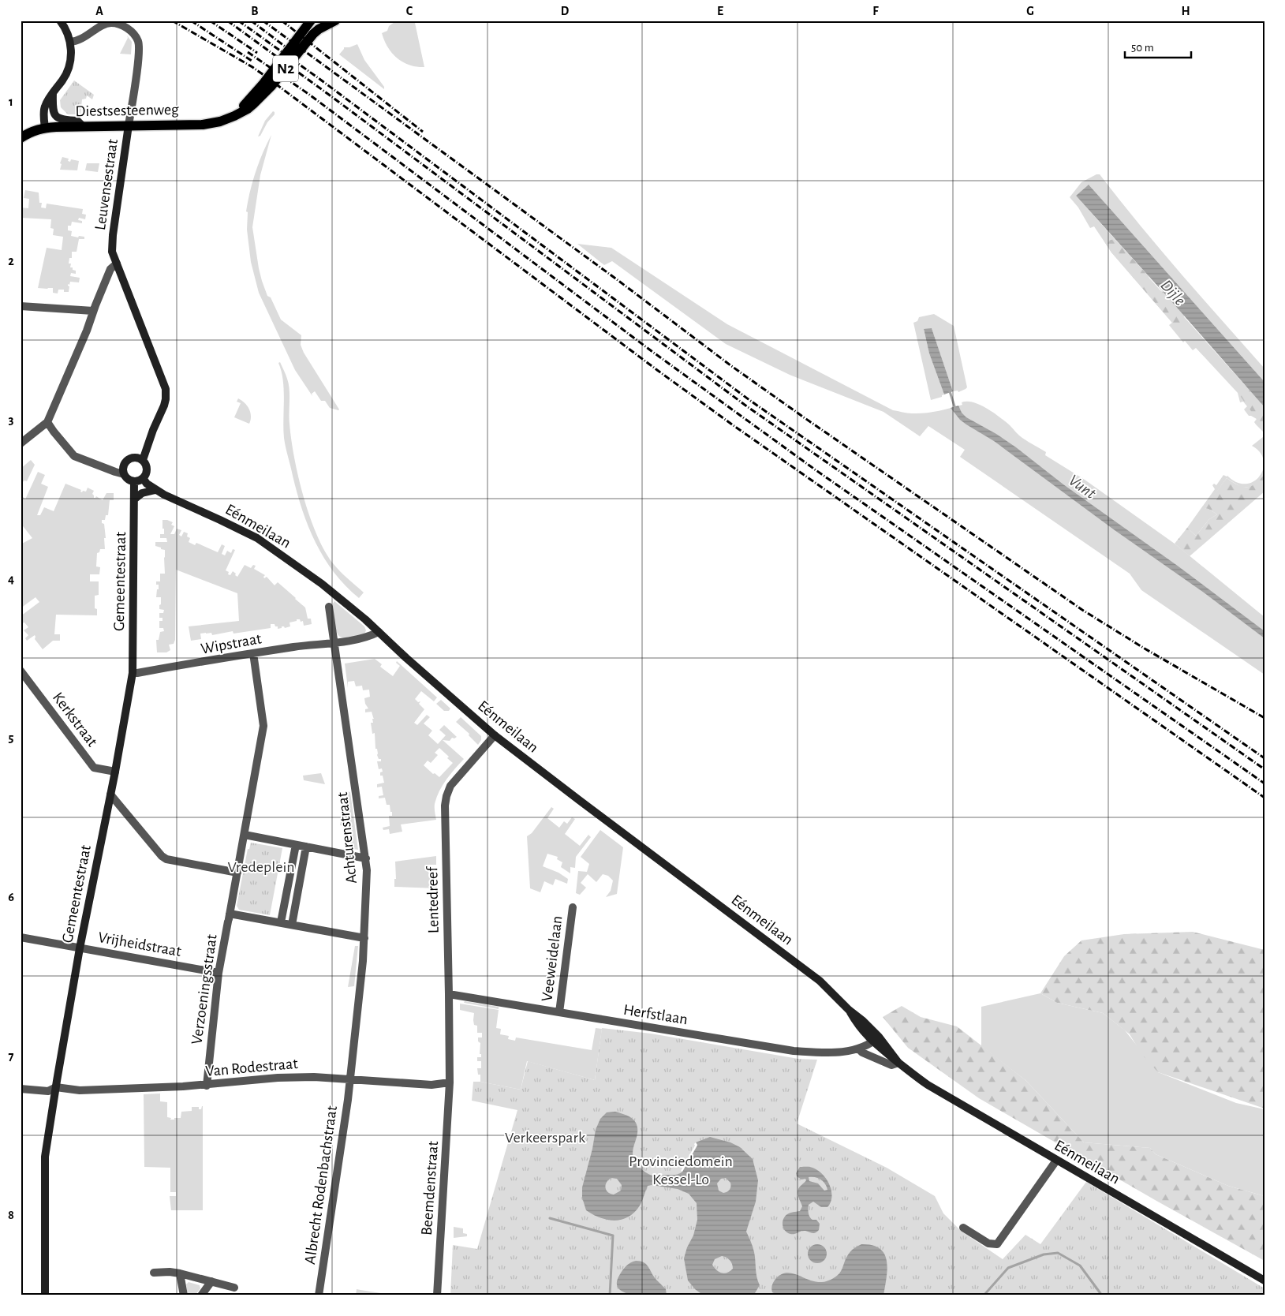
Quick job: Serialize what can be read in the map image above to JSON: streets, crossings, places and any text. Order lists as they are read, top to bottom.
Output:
{
  "streets": {
    "main road": ["N2", "Diestsesteenweg"],
    "street": [
      "Leuvensestraat",
      "Eénmeilaan",
      "Gemeentestraat",
      "Wipstraat",
      "Kerkstraat",
      "Achturenstraat",
      "Lentedreef",
      "Vrijheidstraat",
      "Veeweidelaan",
      "Verzoeningsstraat",
      "Herfstlaan",
      "Van Rodestraat",
      "Albrecht Rodenbachstraat",
      "Beemdenstraat"
    ]
  },
  "crossings": [
    ["Diestsesteenweg", "Leuvensestraat"],
    ["Eénmeilaan", "Gemeentestraat"],
    ["Eénmeilaan", "Wipstraat"],
    ["Eénmeilaan", "Lentedreef"],
    ["Eénmeilaan", "Herfstlaan"],
    ["Gemeentestraat", "Wipstraat"],
    ["Gemeentestraat", "Kerkstraat"],
    ["Gemeentestraat", "Vrijheidstraat"],
    ["Gemeentestraat", "Van Rodestraat"],
    ["Wipstraat", "Achturenstraat"],
    ["Achturenstraat", "Van Rodestraat"],
    ["Achturenstraat", "Albrecht Rodenbachstraat"],
    ["Lentedreef", "Herfstlaan"],
    ["Lentedreef", "Van Rodestraat"],
    ["Lentedreef", "Beemdenstraat"],
    ["Vrijheidstraat", "Verzoeningsstraat"],
    ["Veeweidelaan", "Herfstlaan"],
    ["Verzoeningsstraat", "Van Rodestraat"],
    ["Van Rodestraat", "Albrecht Rodenbachstraat"],
    ["Van Rodestraat", "Beemdenstraat"]
  ],
  "water": ["Dijle", "Vunt"],
  "parks": ["Vredeplein", "Verkeerspark", "Provinciedomein Kessel-Lo"],
  "scale_bar": "50 m",
  "grid": {
    "columns": [
      "A",
      "B",
      "C",
      "D",
      "E",
      "F",
      "G",
      "H"
    ],
    "rows": [
      "1",
      "2",
      "3",
      "4",
      "5",
      "6",
      "7",
      "8"
    ]
  }
}
